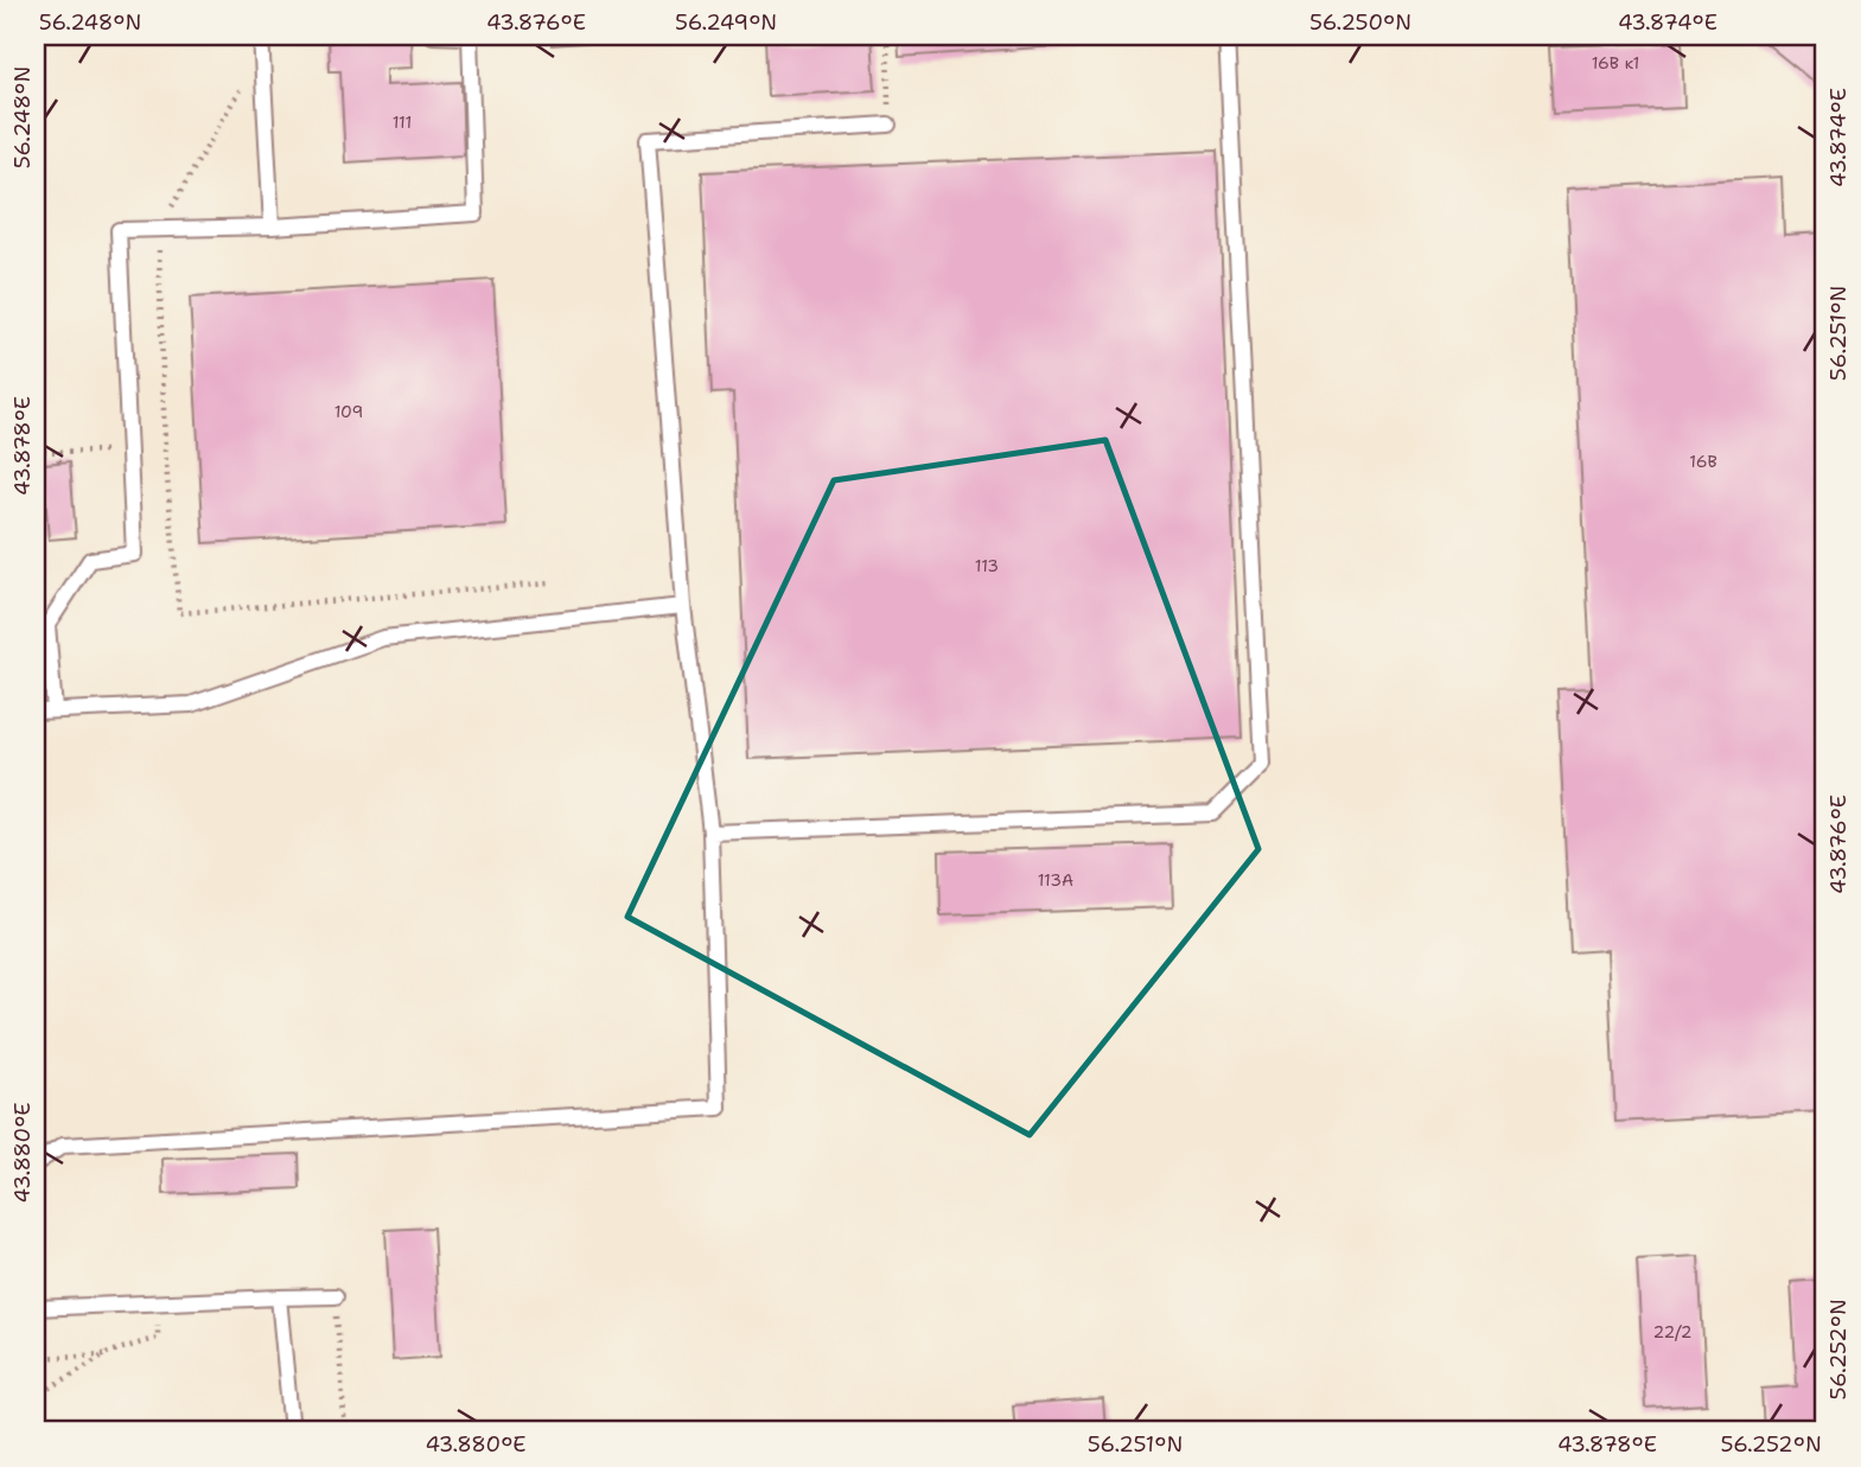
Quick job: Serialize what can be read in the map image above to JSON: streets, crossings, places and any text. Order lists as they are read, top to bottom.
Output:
{
  "house_numbers": [
    "16В к1",
    "111",
    "109",
    "16В",
    "113",
    "113А",
    "22/2"
  ],
  "coordinates": [
    "56.248°N",
    "43.876°E",
    "56.249°N",
    "56.250°N",
    "43.874°E",
    "56.251°N",
    "43.878°E",
    "43.880°E",
    "56.252°N"
  ]
}
